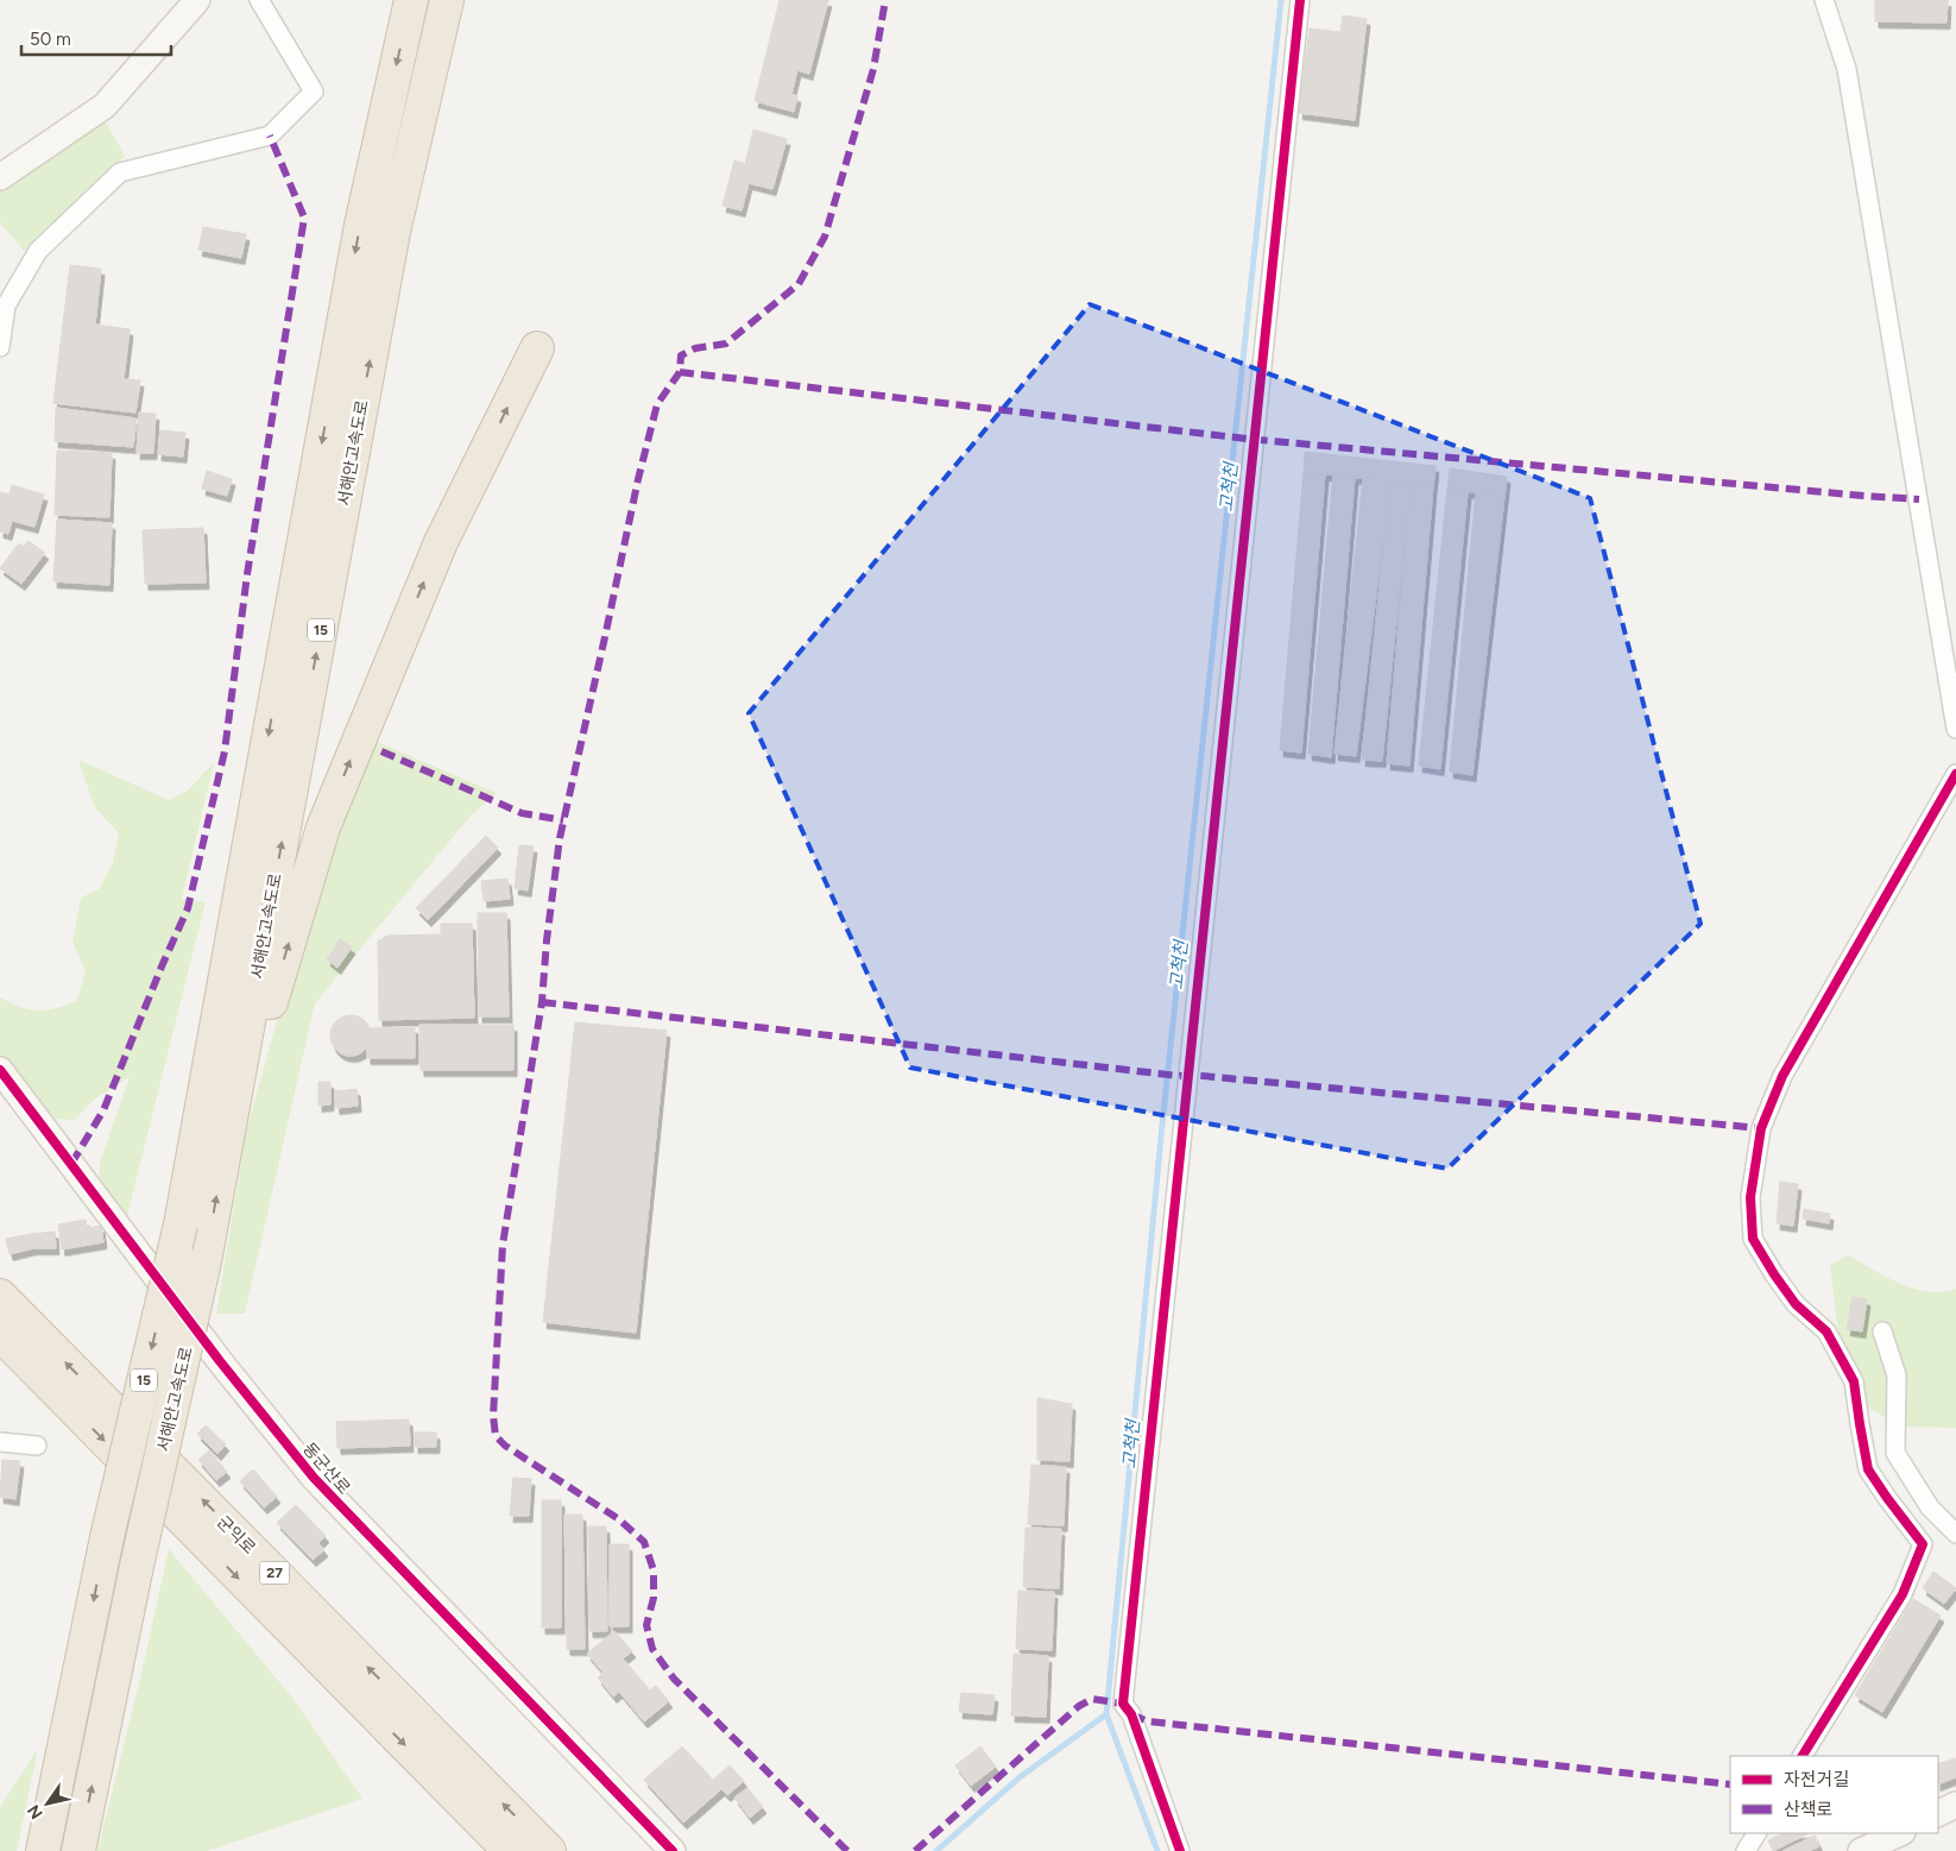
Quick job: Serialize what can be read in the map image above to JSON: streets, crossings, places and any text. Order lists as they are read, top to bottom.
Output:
{
  "streets": {
    "highway": [
      "서해안고속도로",
      "15",
      "군익로",
      "27"
    ],
    "street": ["동군산로"]
  },
  "water": ["고척천"],
  "legend": ["자전거길", "산책로"],
  "scale_bar": "50 m",
  "north": "bottom left"
}
